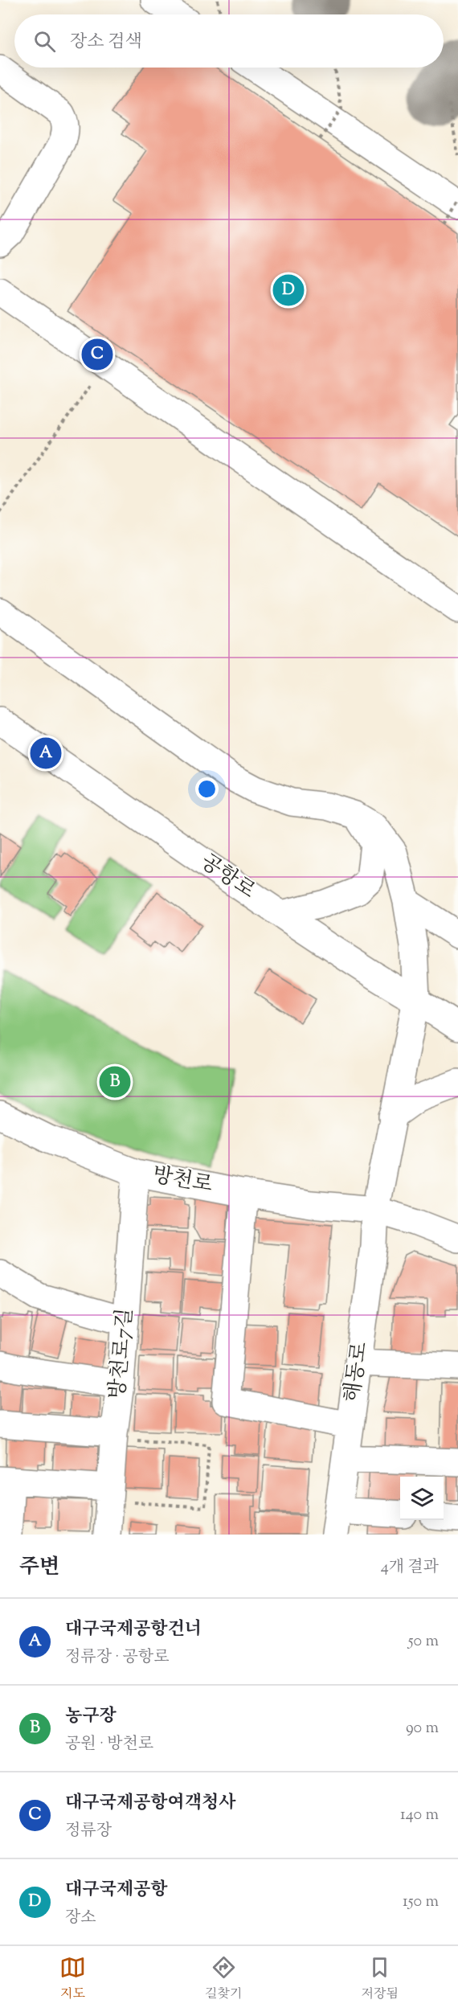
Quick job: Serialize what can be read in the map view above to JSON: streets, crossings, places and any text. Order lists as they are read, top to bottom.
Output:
{
  "streets": {
    "street": [
      "공항로",
      "방천로",
      "방천로7길",
      "해동로"
    ]
  },
  "crossings": [
    ["공항로", "해동로"],
    ["방천로", "방천로7길"],
    ["방천로", "해동로"]
  ],
  "page": {
    "search": "장소 검색",
    "pins": [
      "D",
      "C",
      "A",
      "B"
    ],
    "heading": ["주변", "4개 결과"],
    "list": [
      {
        "mark": "A",
        "name": "대구국제공항건너",
        "note": "정류장 · 공항로",
        "value": "50 m"
      },
      {
        "mark": "B",
        "name": "농구장",
        "note": "공원 · 방천로",
        "value": "90 m"
      },
      {
        "mark": "C",
        "name": "대구국제공항여객청사",
        "note": "정류장",
        "value": "140 m"
      },
      {
        "mark": "D",
        "name": "대구국제공항",
        "note": "장소",
        "value": "150 m"
      }
    ],
    "nav": ["지도", "길찾기", "저장됨"]
  }
}
